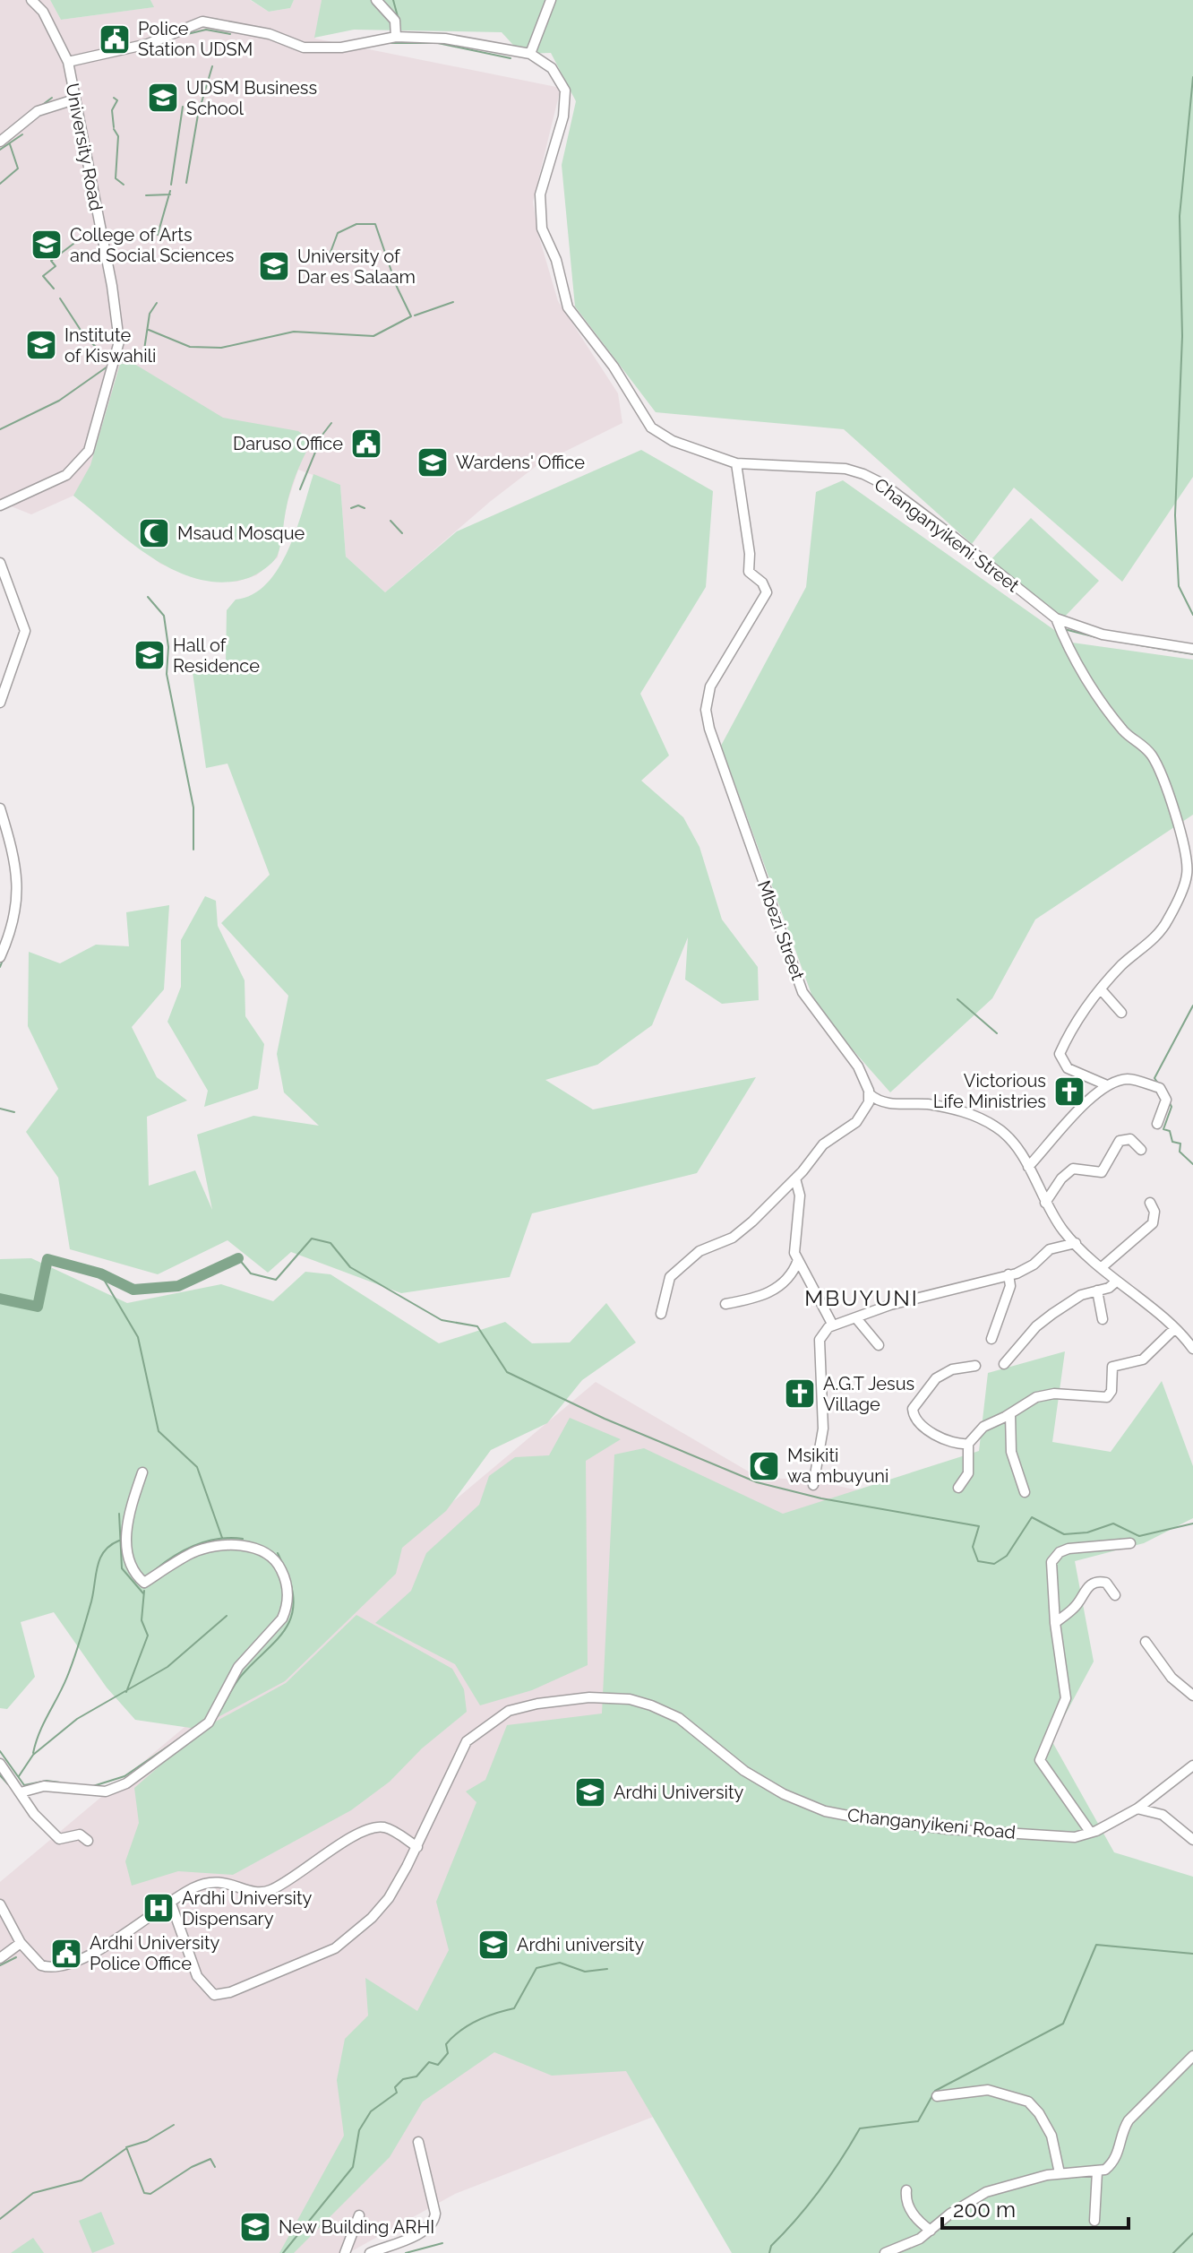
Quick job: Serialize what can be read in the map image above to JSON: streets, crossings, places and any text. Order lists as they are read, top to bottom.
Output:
{
  "streets": {
    "street": [
      "University Road",
      "Changanyikeni Street",
      "Mbezi Street",
      "Changanyikeni Road"
    ]
  },
  "crossings": [
    ["Changanyikeni Street", "Mbezi Street"]
  ],
  "districts": ["MBUYUNI"],
  "places": {
    "public building": ["Police Station UDSM", "Daruso Office", "Ardhi University Police Office"],
    "school or university": [
      "UDSM Business School",
      "College of Arts and Social Sciences",
      "University of Dar es Salaam",
      "Institute of Kiswahili",
      "Wardens' Office",
      "Hall of Residence",
      "Ardhi University",
      "Ardhi university",
      "New Building ARHI"
    ],
    "mosque": ["Msaud Mosque", "Msikiti wa mbuyuni"],
    "church": ["Victorious Life Ministries", "A.G.T Jesus Village"],
    "hospital": ["Ardhi University Dispensary"]
  },
  "scale_bar": "200 m"
}
